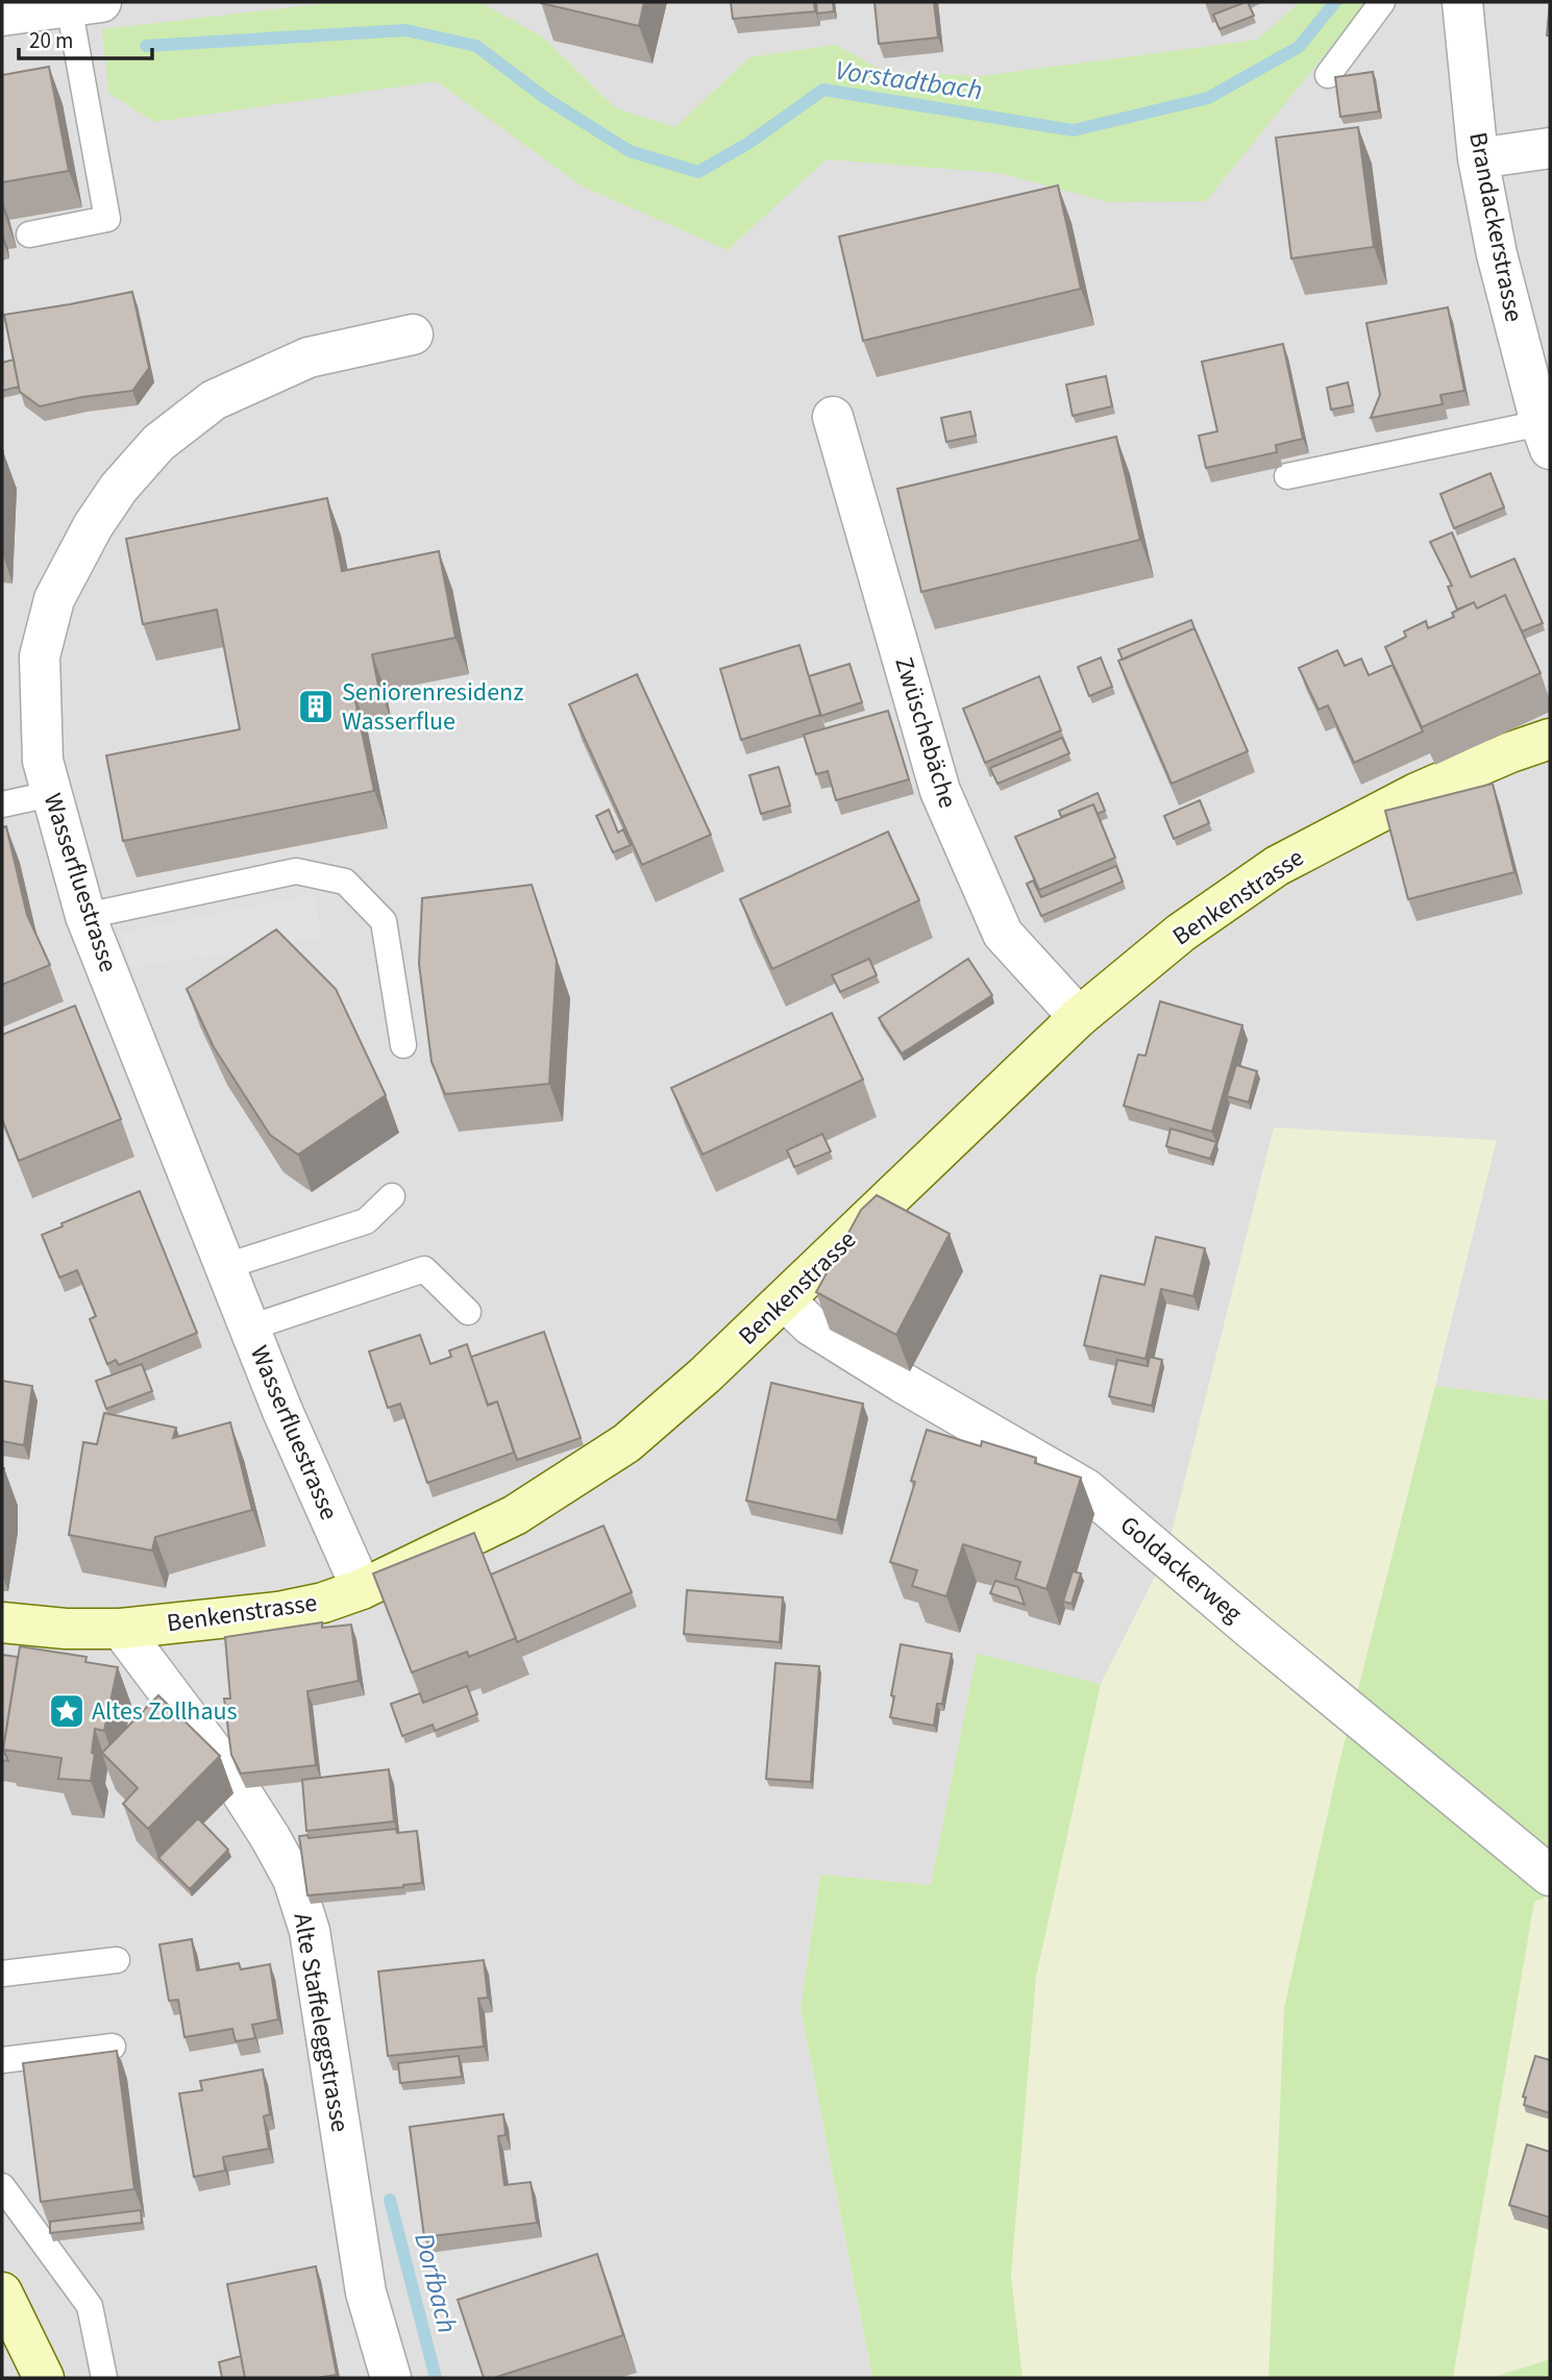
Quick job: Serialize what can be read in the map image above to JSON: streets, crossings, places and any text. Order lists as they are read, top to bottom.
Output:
{
  "streets": {
    "street": [
      "Brandackerstrasse",
      "Zwüschebäche",
      "Wasserfluestrasse",
      "Benkenstrasse",
      "Goldackerweg",
      "Alte Staffeleggstrasse"
    ]
  },
  "crossings": [
    ["Zwüschebäche", "Benkenstrasse"],
    ["Wasserfluestrasse", "Benkenstrasse"],
    ["Benkenstrasse", "Goldackerweg"],
    ["Benkenstrasse", "Alte Staffeleggstrasse"]
  ],
  "water": ["Vorstadtbach", "Dorfbach"],
  "places": {
    "building": ["Seniorenresidenz Wasserflue"],
    "place": ["Altes Zollhaus"]
  },
  "scale_bar": "20 m"
}
